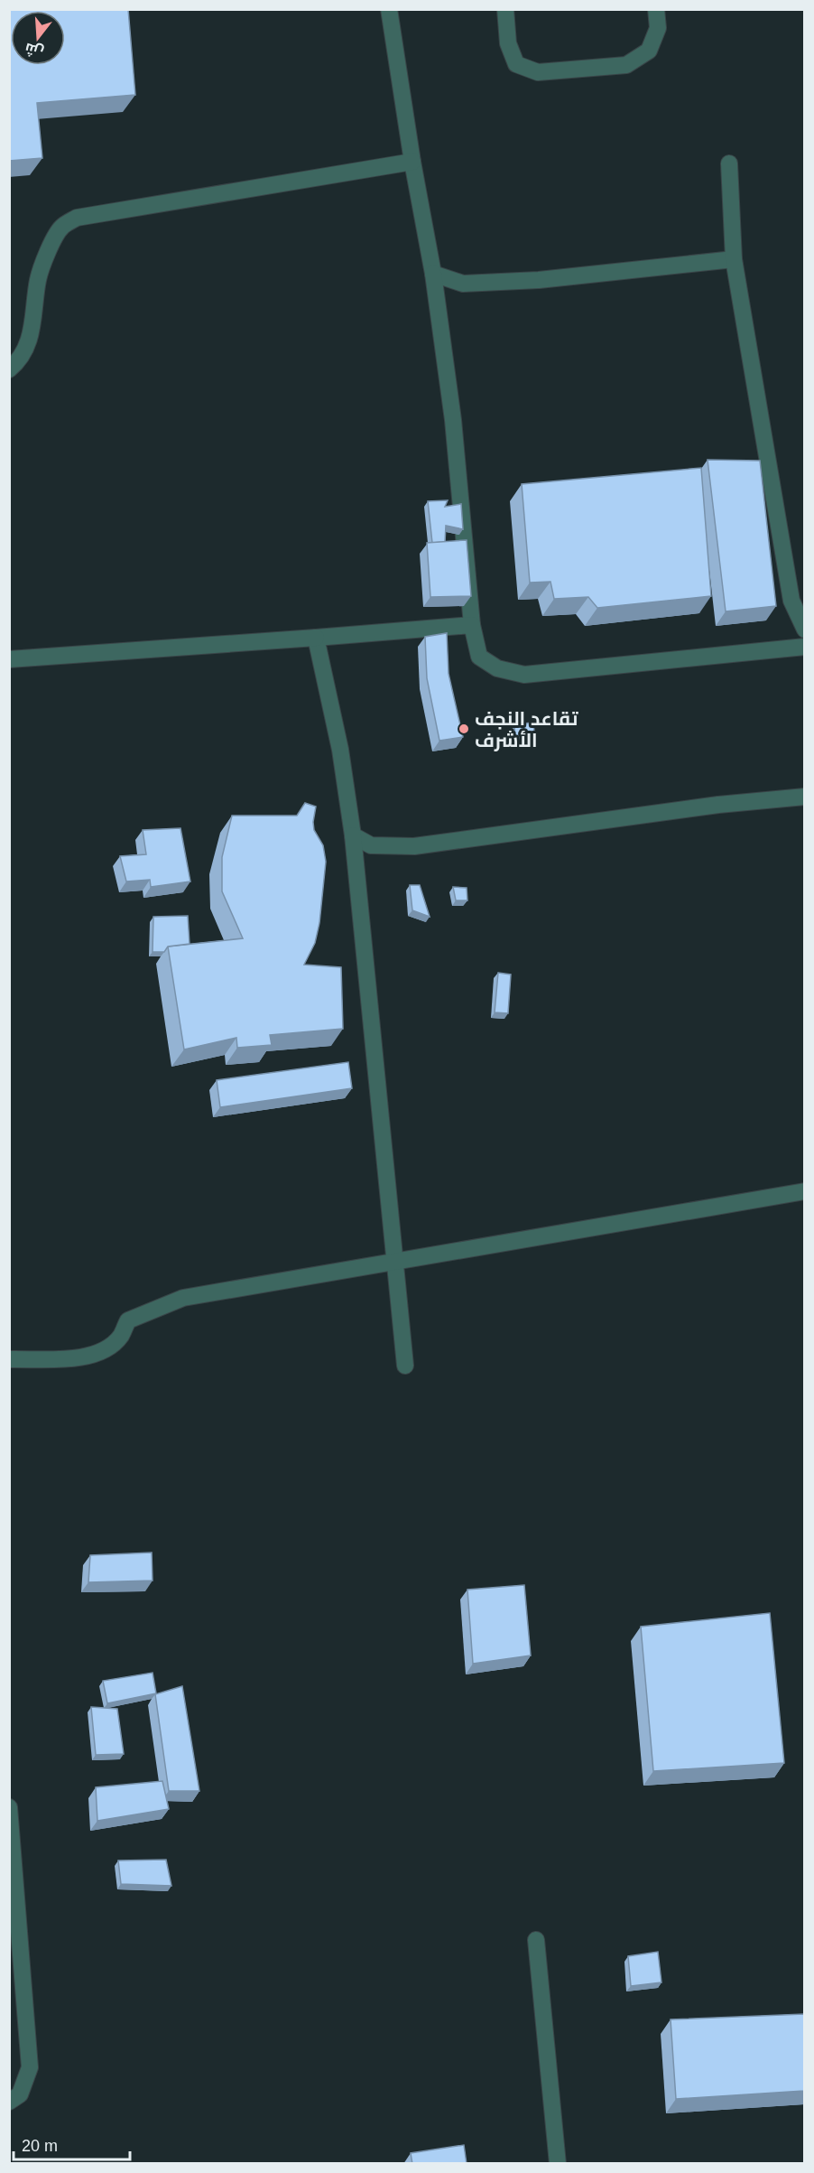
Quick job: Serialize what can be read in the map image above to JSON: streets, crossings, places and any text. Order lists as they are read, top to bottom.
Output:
{
  "places": ["تقاعد النجف الأشرف"],
  "scale_bar": "20 m",
  "north": "bottom"
}
